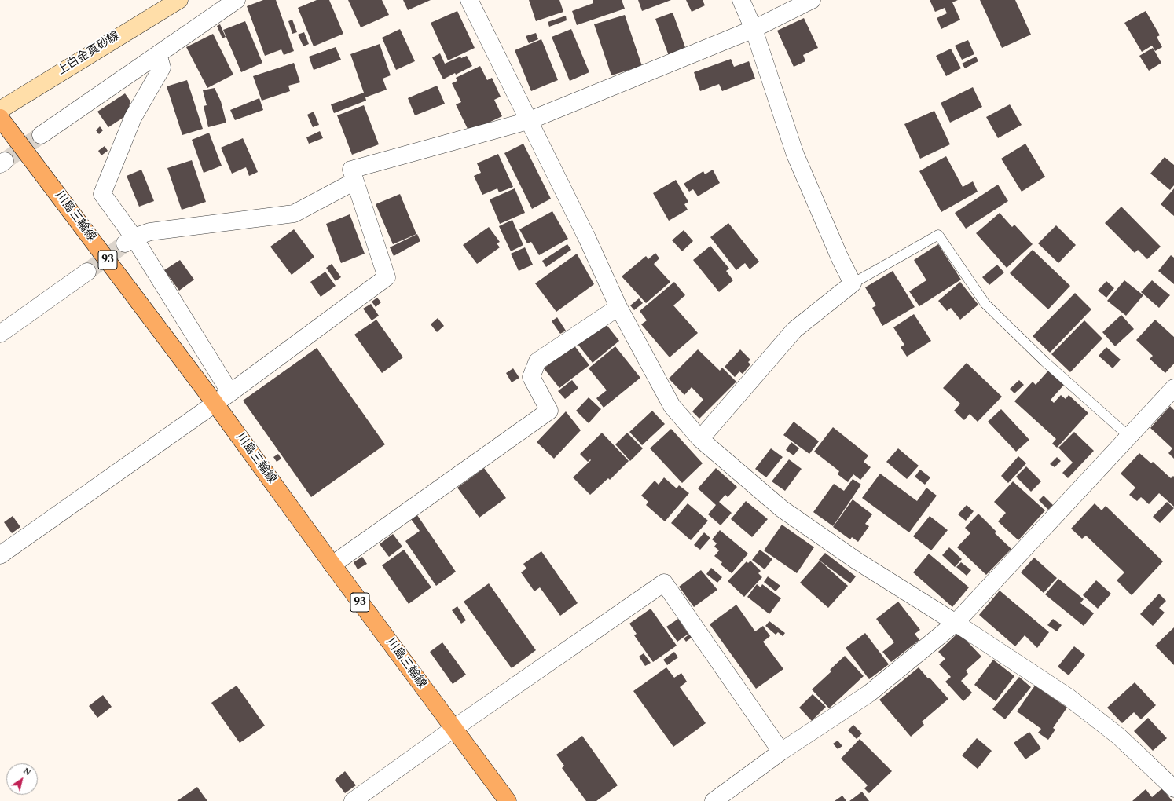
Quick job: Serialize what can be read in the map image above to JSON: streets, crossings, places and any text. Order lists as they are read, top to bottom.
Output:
{
  "streets": {
    "main road": ["上白金真砂線", "川島三輪線", "93"]
  },
  "north": "top right"
}
